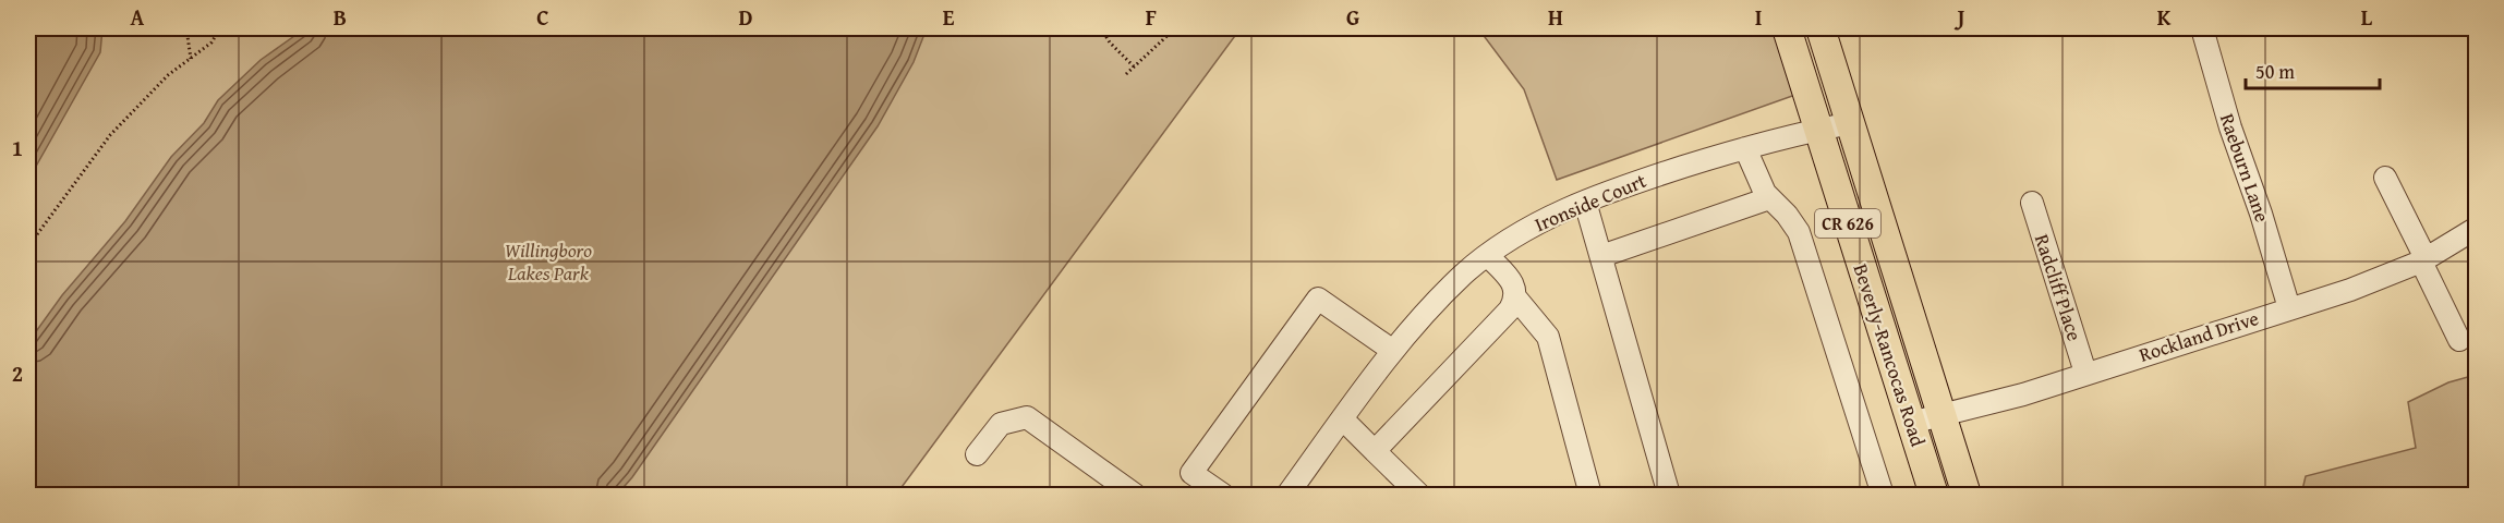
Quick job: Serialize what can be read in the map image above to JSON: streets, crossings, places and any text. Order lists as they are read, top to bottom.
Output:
{
  "streets": {
    "main road": ["CR 626", "Beverly-Rancocas Road"],
    "street": [
      "Raeburn Lane",
      "Ironside Court",
      "Radcliff Place",
      "Rockland Drive"
    ]
  },
  "crossings": [
    ["Raeburn Lane", "Rockland Drive"],
    ["Ironside Court", "Beverly-Rancocas Road"],
    ["Radcliff Place", "Rockland Drive"],
    ["Rockland Drive", "Beverly-Rancocas Road"]
  ],
  "parks": ["Willingboro Lakes Park"],
  "scale_bar": "50 m",
  "grid": {
    "columns": [
      "A",
      "B",
      "C",
      "D",
      "E",
      "F",
      "G",
      "H",
      "I",
      "J",
      "K",
      "L"
    ],
    "rows": ["1", "2"]
  }
}
